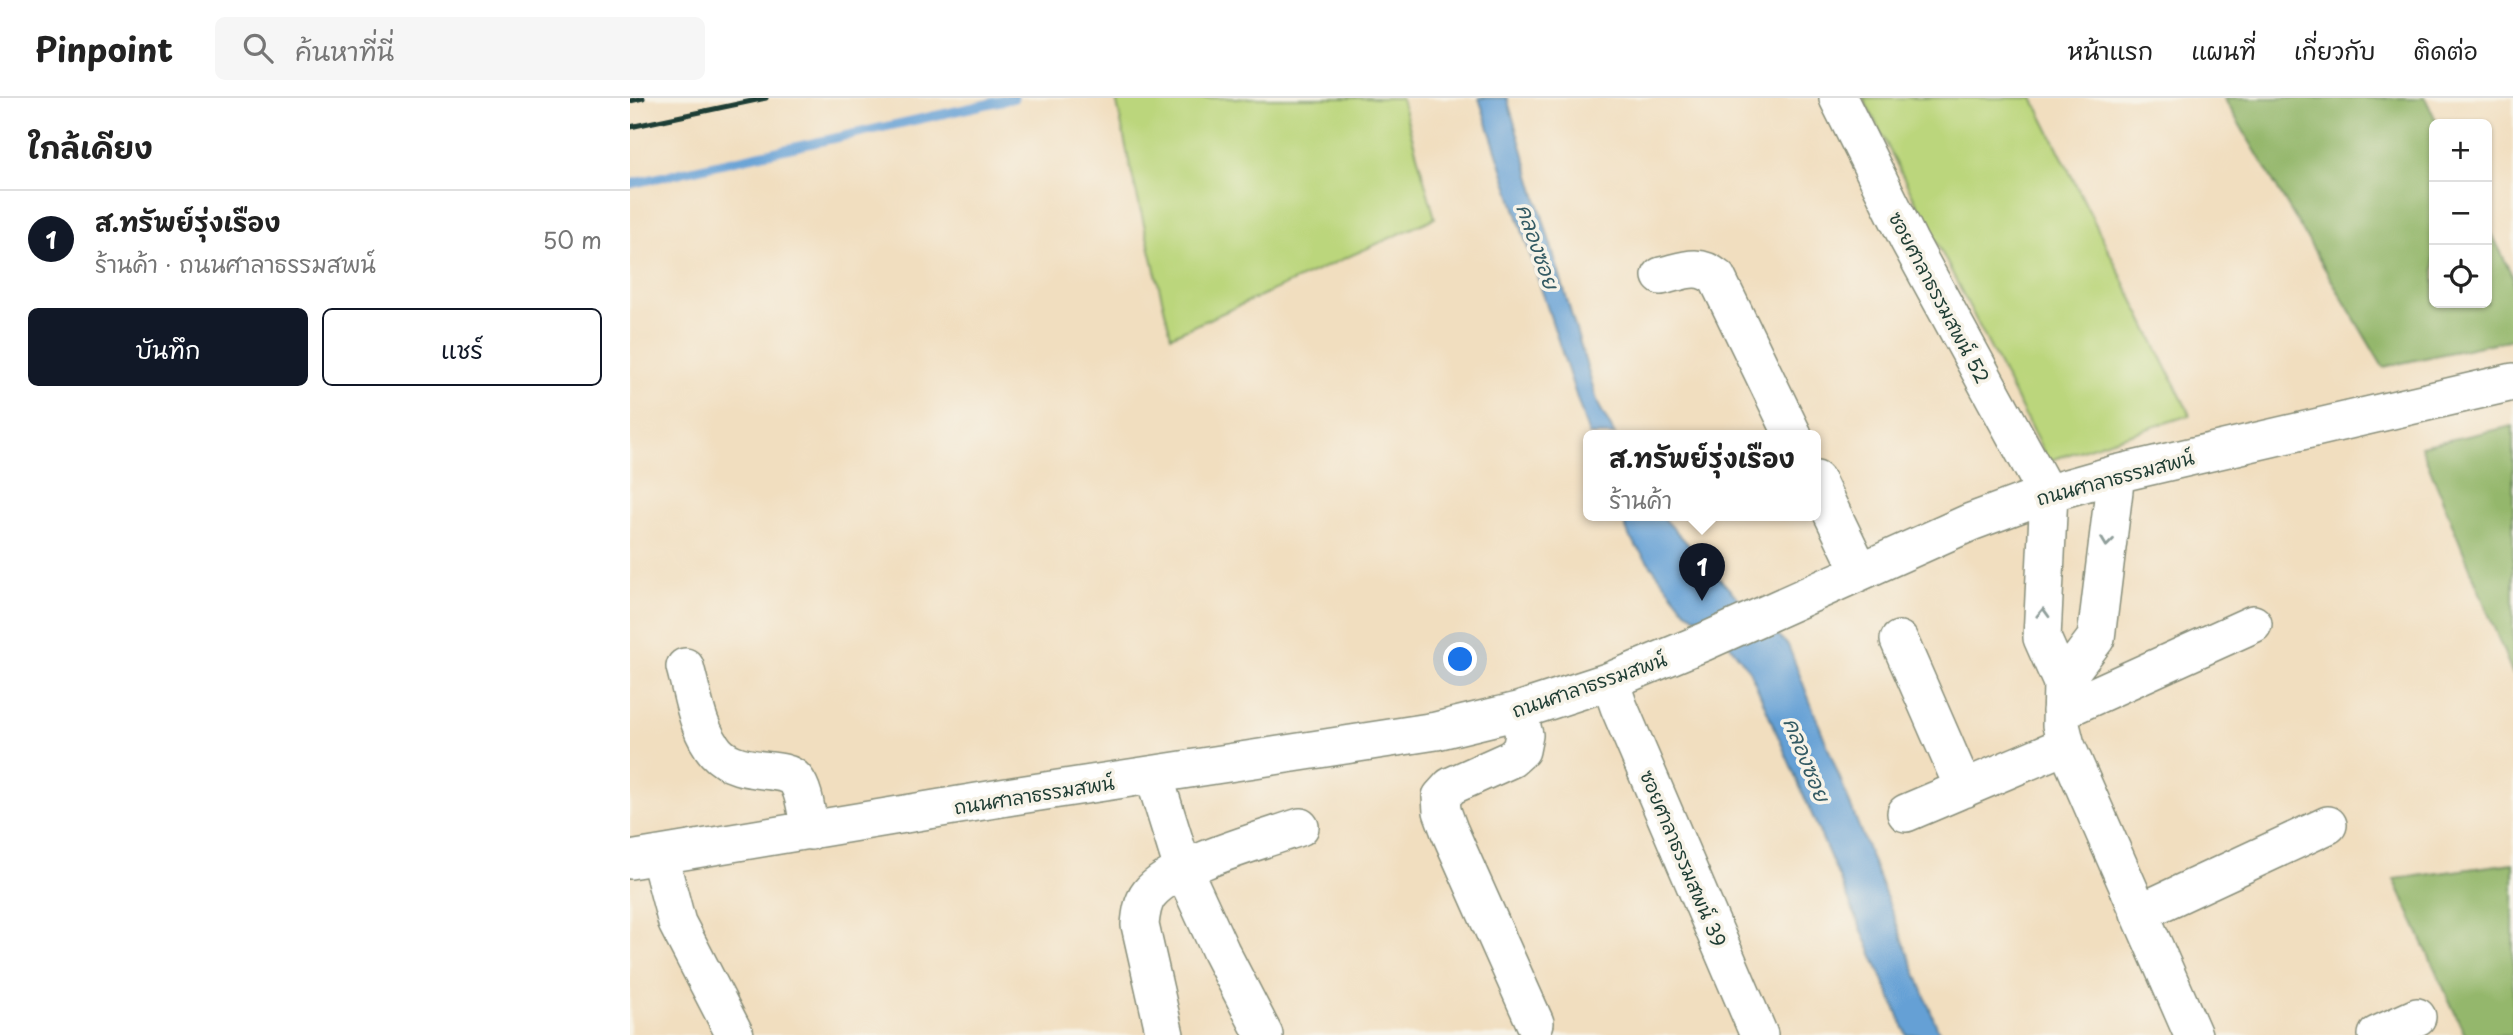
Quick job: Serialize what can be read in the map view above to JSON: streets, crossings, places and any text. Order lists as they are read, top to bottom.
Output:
{
  "streets": {
    "street": ["ซอยศาลาธรรมสพน์ 52", "ถนนศาลาธรรมสพน์", "ซอยศาลาธรรมสพน์ 39"]
  },
  "crossings": [
    ["ซอยศาลาธรรมสพน์ 52", "ถนนศาลาธรรมสพน์"],
    ["ถนนศาลาธรรมสพน์", "ซอยศาลาธรรมสพน์ 39"]
  ],
  "water": ["คลองซอย"],
  "page": {
    "header": "Pinpoint",
    "search": "ค้นหาที่นี่",
    "nav": [
      "หน้าแรก",
      "แผนที่",
      "เกี่ยวกับ",
      "ติดต่อ"
    ],
    "heading": "ใกล้เคียง",
    "map_buttons": ["+", "−"],
    "list": [
      {
        "mark": "1",
        "name": "ส.ทรัพย์รุ่งเรือง",
        "note": "ร้านค้า · ถนนศาลาธรรมสพน์",
        "value": "50 m"
      }
    ],
    "buttons": ["บันทึก", "แชร์"],
    "popup": ["ส.ทรัพย์รุ่งเรือง", "ร้านค้า"],
    "pins": "1"
  }
}
